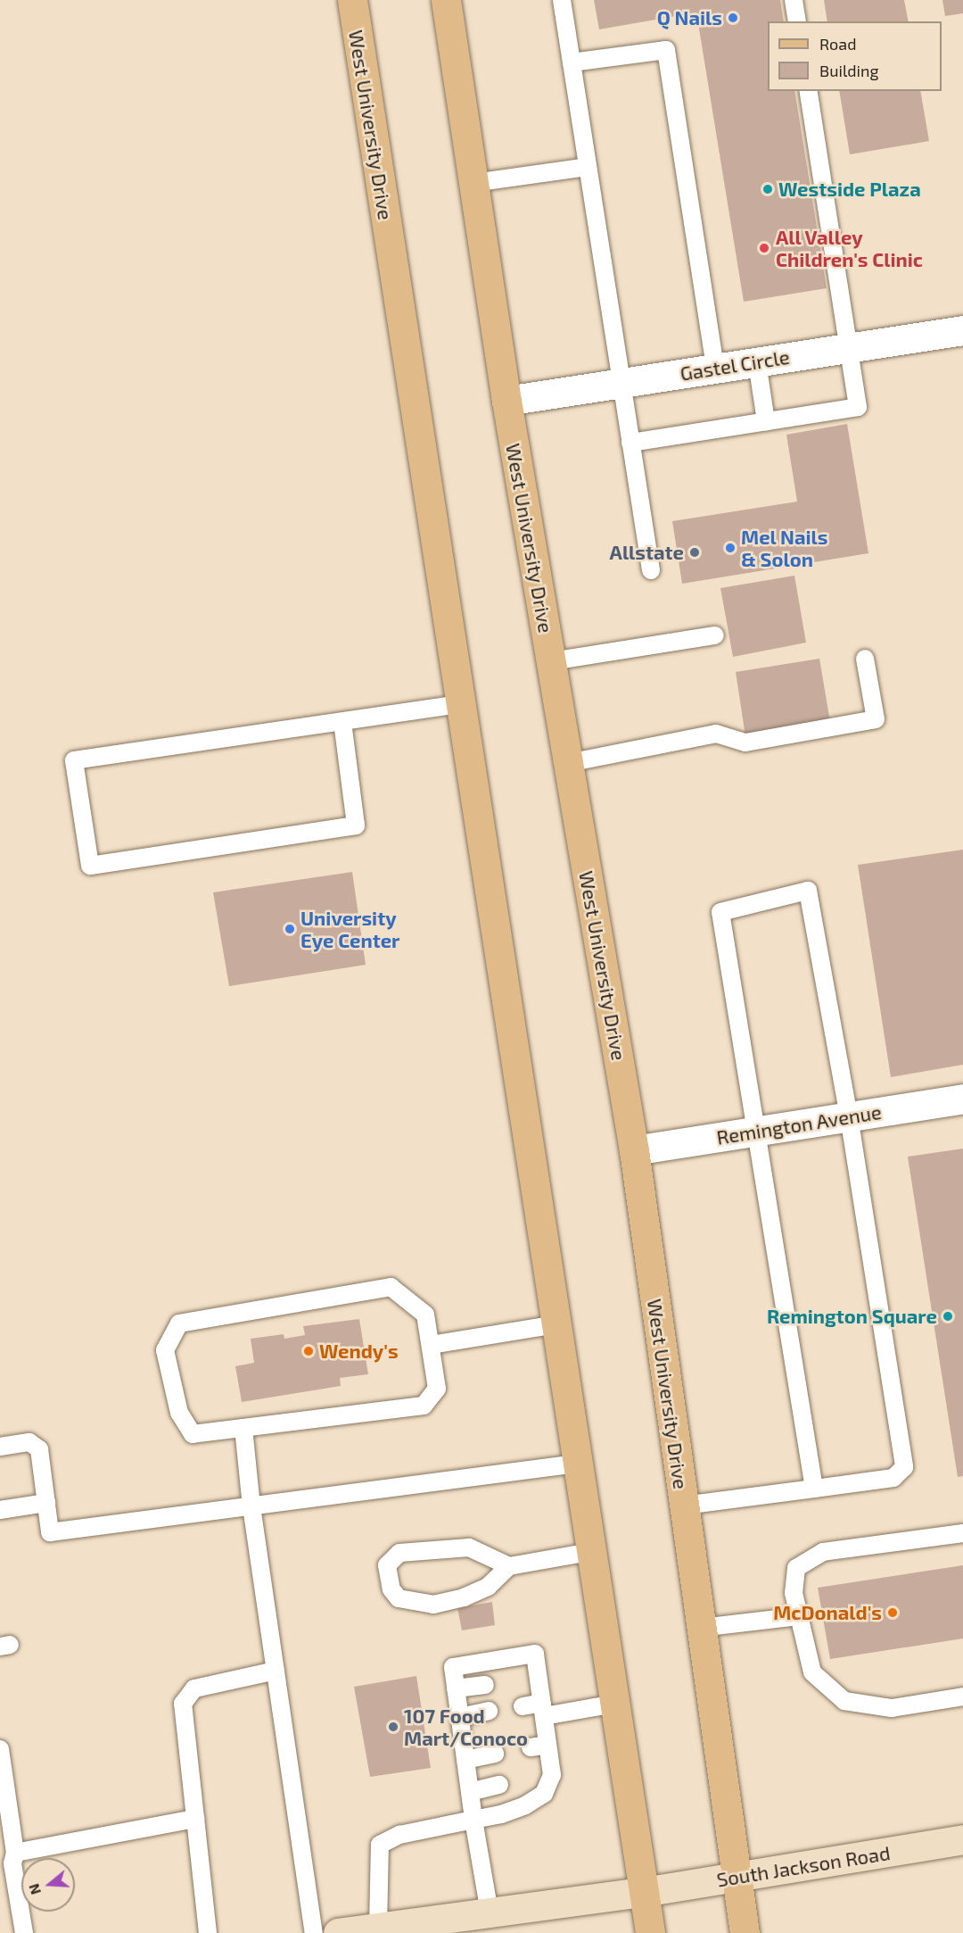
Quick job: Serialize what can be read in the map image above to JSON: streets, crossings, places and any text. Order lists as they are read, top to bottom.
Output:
{
  "streets": {
    "main road": ["West University Drive", "South Jackson Road"],
    "street": ["Gastel Circle", "Remington Avenue"]
  },
  "crossings": [
    ["West University Drive", "Gastel Circle"],
    ["West University Drive", "Remington Avenue"],
    ["West University Drive", "South Jackson Road"]
  ],
  "places": [
    "Q Nails",
    "Westside Plaza",
    "All Valley Children's Clinic",
    "Mel Nails & Solon",
    "Allstate",
    "University Eye Center",
    "Remington Square",
    "Wendy's",
    "McDonald's",
    "107 Food Mart/Conoco"
  ],
  "legend": ["Road", "Building"],
  "north": "left"
}
